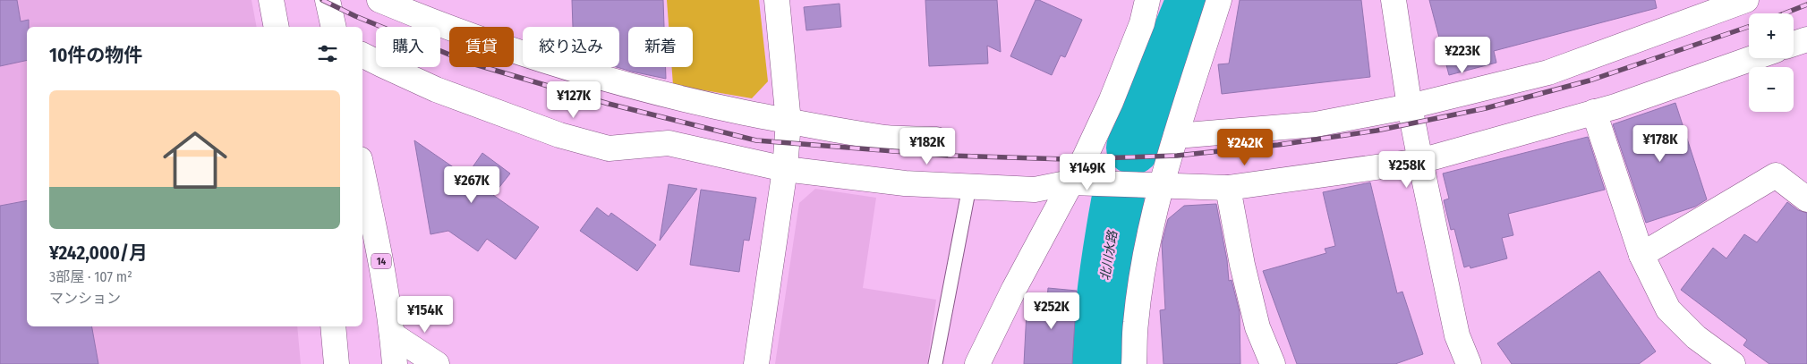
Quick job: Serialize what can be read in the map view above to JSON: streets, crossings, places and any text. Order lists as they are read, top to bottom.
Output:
{
  "streets": {
    "street": ["14"]
  },
  "water": ["北川水路"],
  "page": {
    "map_buttons": ["+", "−"],
    "chip": [
      "購入",
      "賃貸",
      "絞り込み",
      "新着"
    ],
    "heading": "10件の物件",
    "price": [
      "¥223K",
      "¥127K",
      "¥178K",
      "¥182K",
      "¥242K",
      "¥258K",
      "¥149K",
      "¥267K",
      "¥252K",
      "¥154K"
    ],
    "list": [
      {
        "name": "¥242,000/月",
        "note": "3部屋 · 107 m² · マンション"
      }
    ]
  }
}
